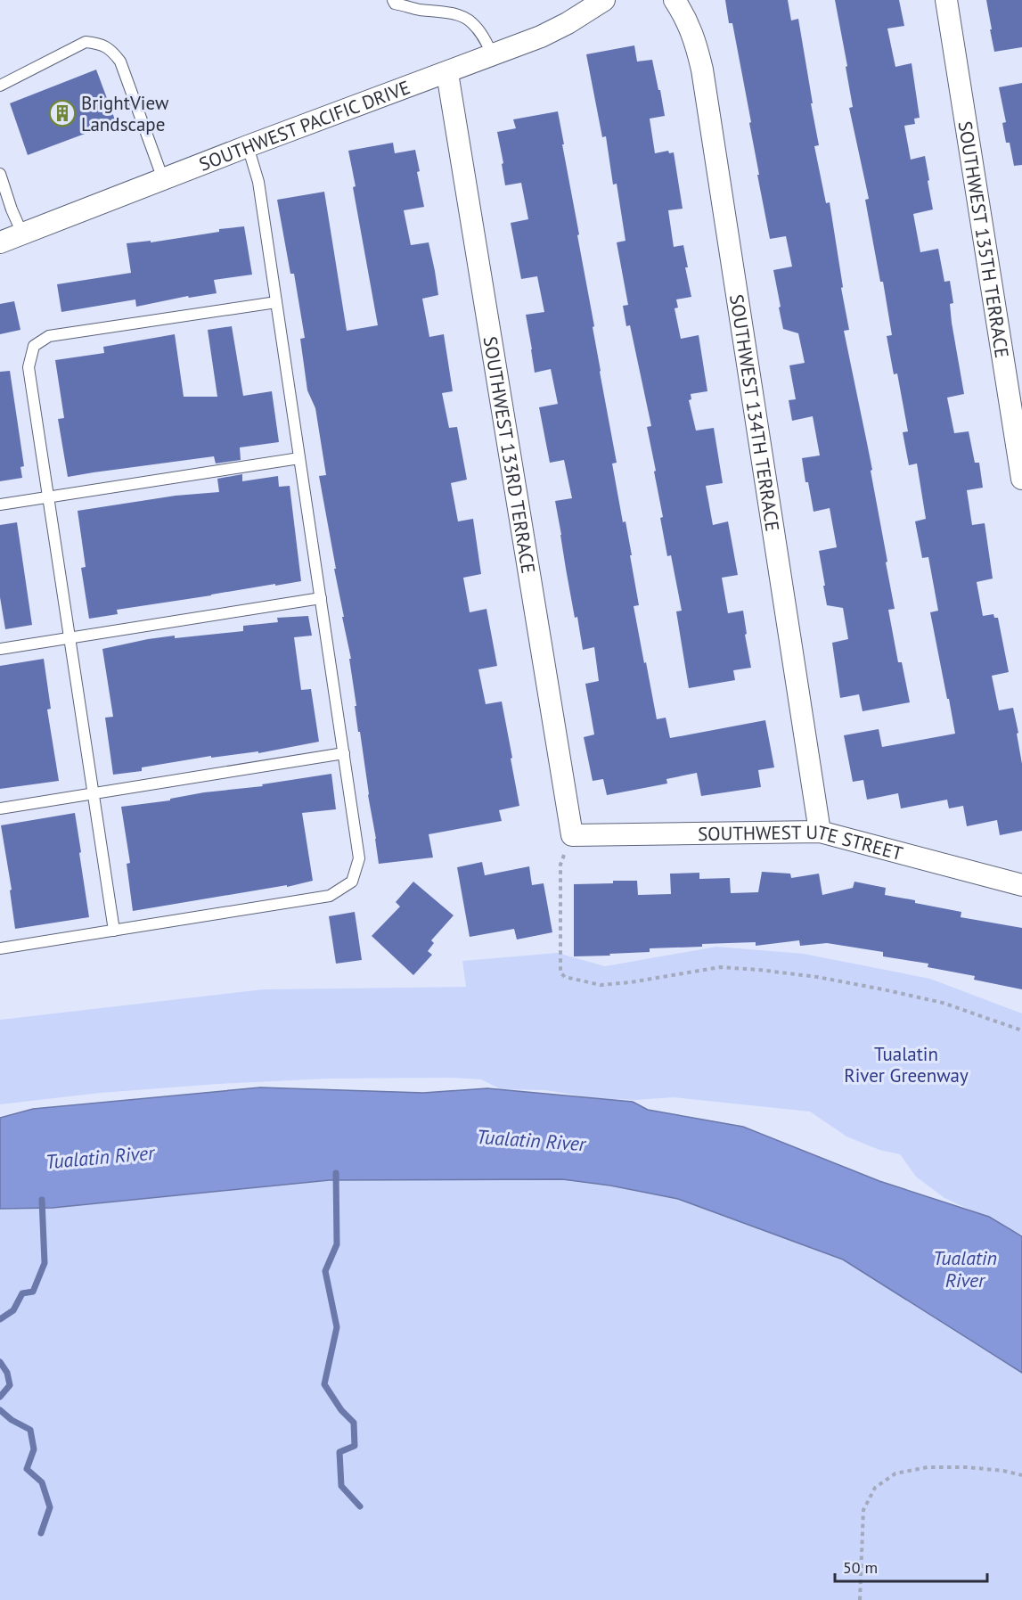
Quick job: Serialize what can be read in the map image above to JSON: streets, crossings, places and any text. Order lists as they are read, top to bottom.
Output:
{
  "streets": {
    "street": [
      "SOUTHWEST PACIFIC DRIVE",
      "SOUTHWEST 135TH TERRACE",
      "SOUTHWEST 134TH TERRACE",
      "SOUTHWEST 133RD TERRACE",
      "SOUTHWEST UTE STREET"
    ]
  },
  "crossings": [
    ["SOUTHWEST PACIFIC DRIVE", "SOUTHWEST 133RD TERRACE"],
    ["SOUTHWEST 134TH TERRACE", "SOUTHWEST UTE STREET"],
    ["SOUTHWEST 133RD TERRACE", "SOUTHWEST UTE STREET"]
  ],
  "water": ["Tualatin River"],
  "parks": ["Tualatin River Greenway"],
  "places": {
    "building": ["BrightView Landscape"]
  },
  "scale_bar": "50 m"
}
